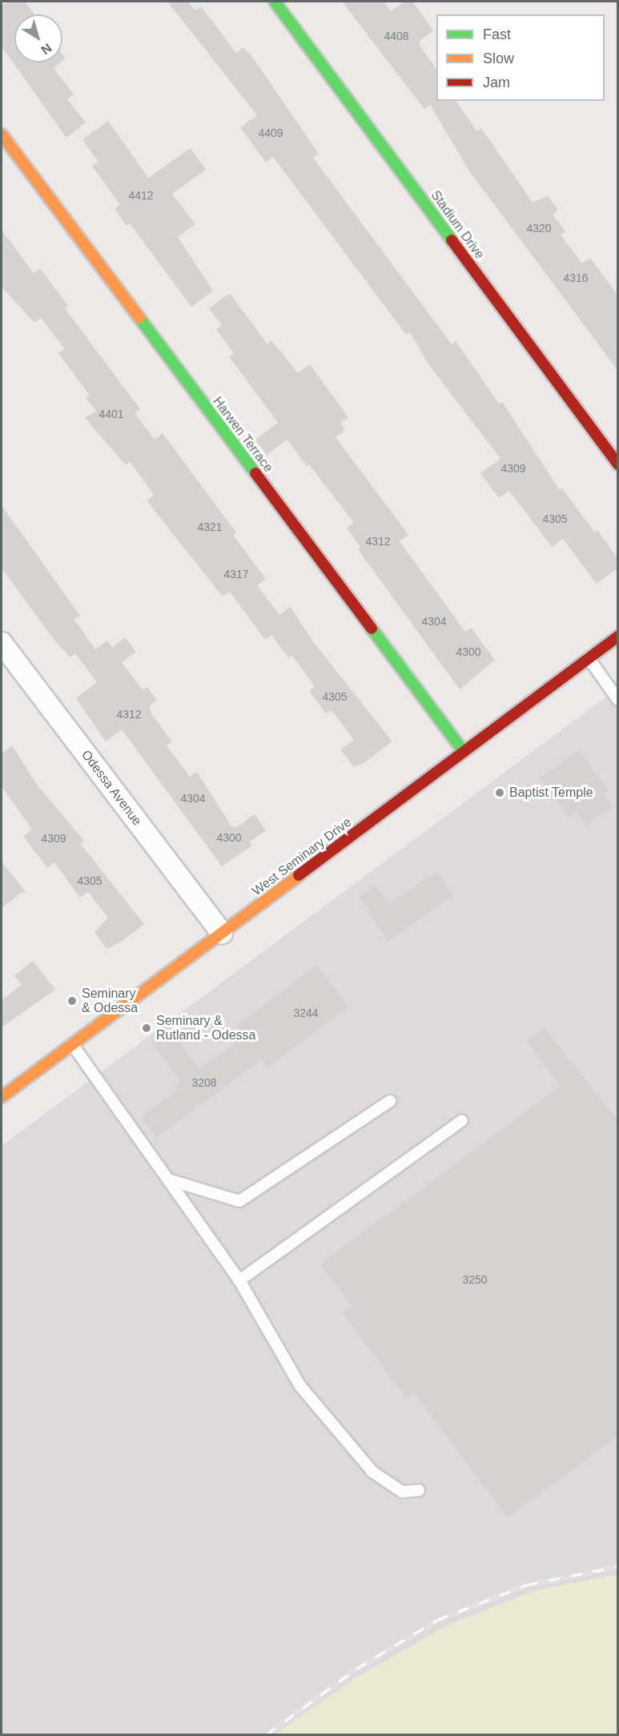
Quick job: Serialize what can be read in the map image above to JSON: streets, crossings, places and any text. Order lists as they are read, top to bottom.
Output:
{
  "streets": {
    "street": [
      "Stadium Drive",
      "Harwen Terrace",
      "Odessa Avenue",
      "West Seminary Drive"
    ]
  },
  "crossings": [
    ["Harwen Terrace", "West Seminary Drive"],
    ["Odessa Avenue", "West Seminary Drive"]
  ],
  "places": ["Baptist Temple", "Seminary & Odessa", "Seminary & Rutland - Odessa"],
  "house_numbers": [
    "4408",
    "4409",
    "4412",
    "4320",
    "4316",
    "4401",
    "4309",
    "4305",
    "4321",
    "4312",
    "4317",
    "4304",
    "4300",
    "4305",
    "4312",
    "4304",
    "4300",
    "4309",
    "4305",
    "3244",
    "3208",
    "3250"
  ],
  "legend": ["Fast", "Slow", "Jam"],
  "north": "bottom right"
}
